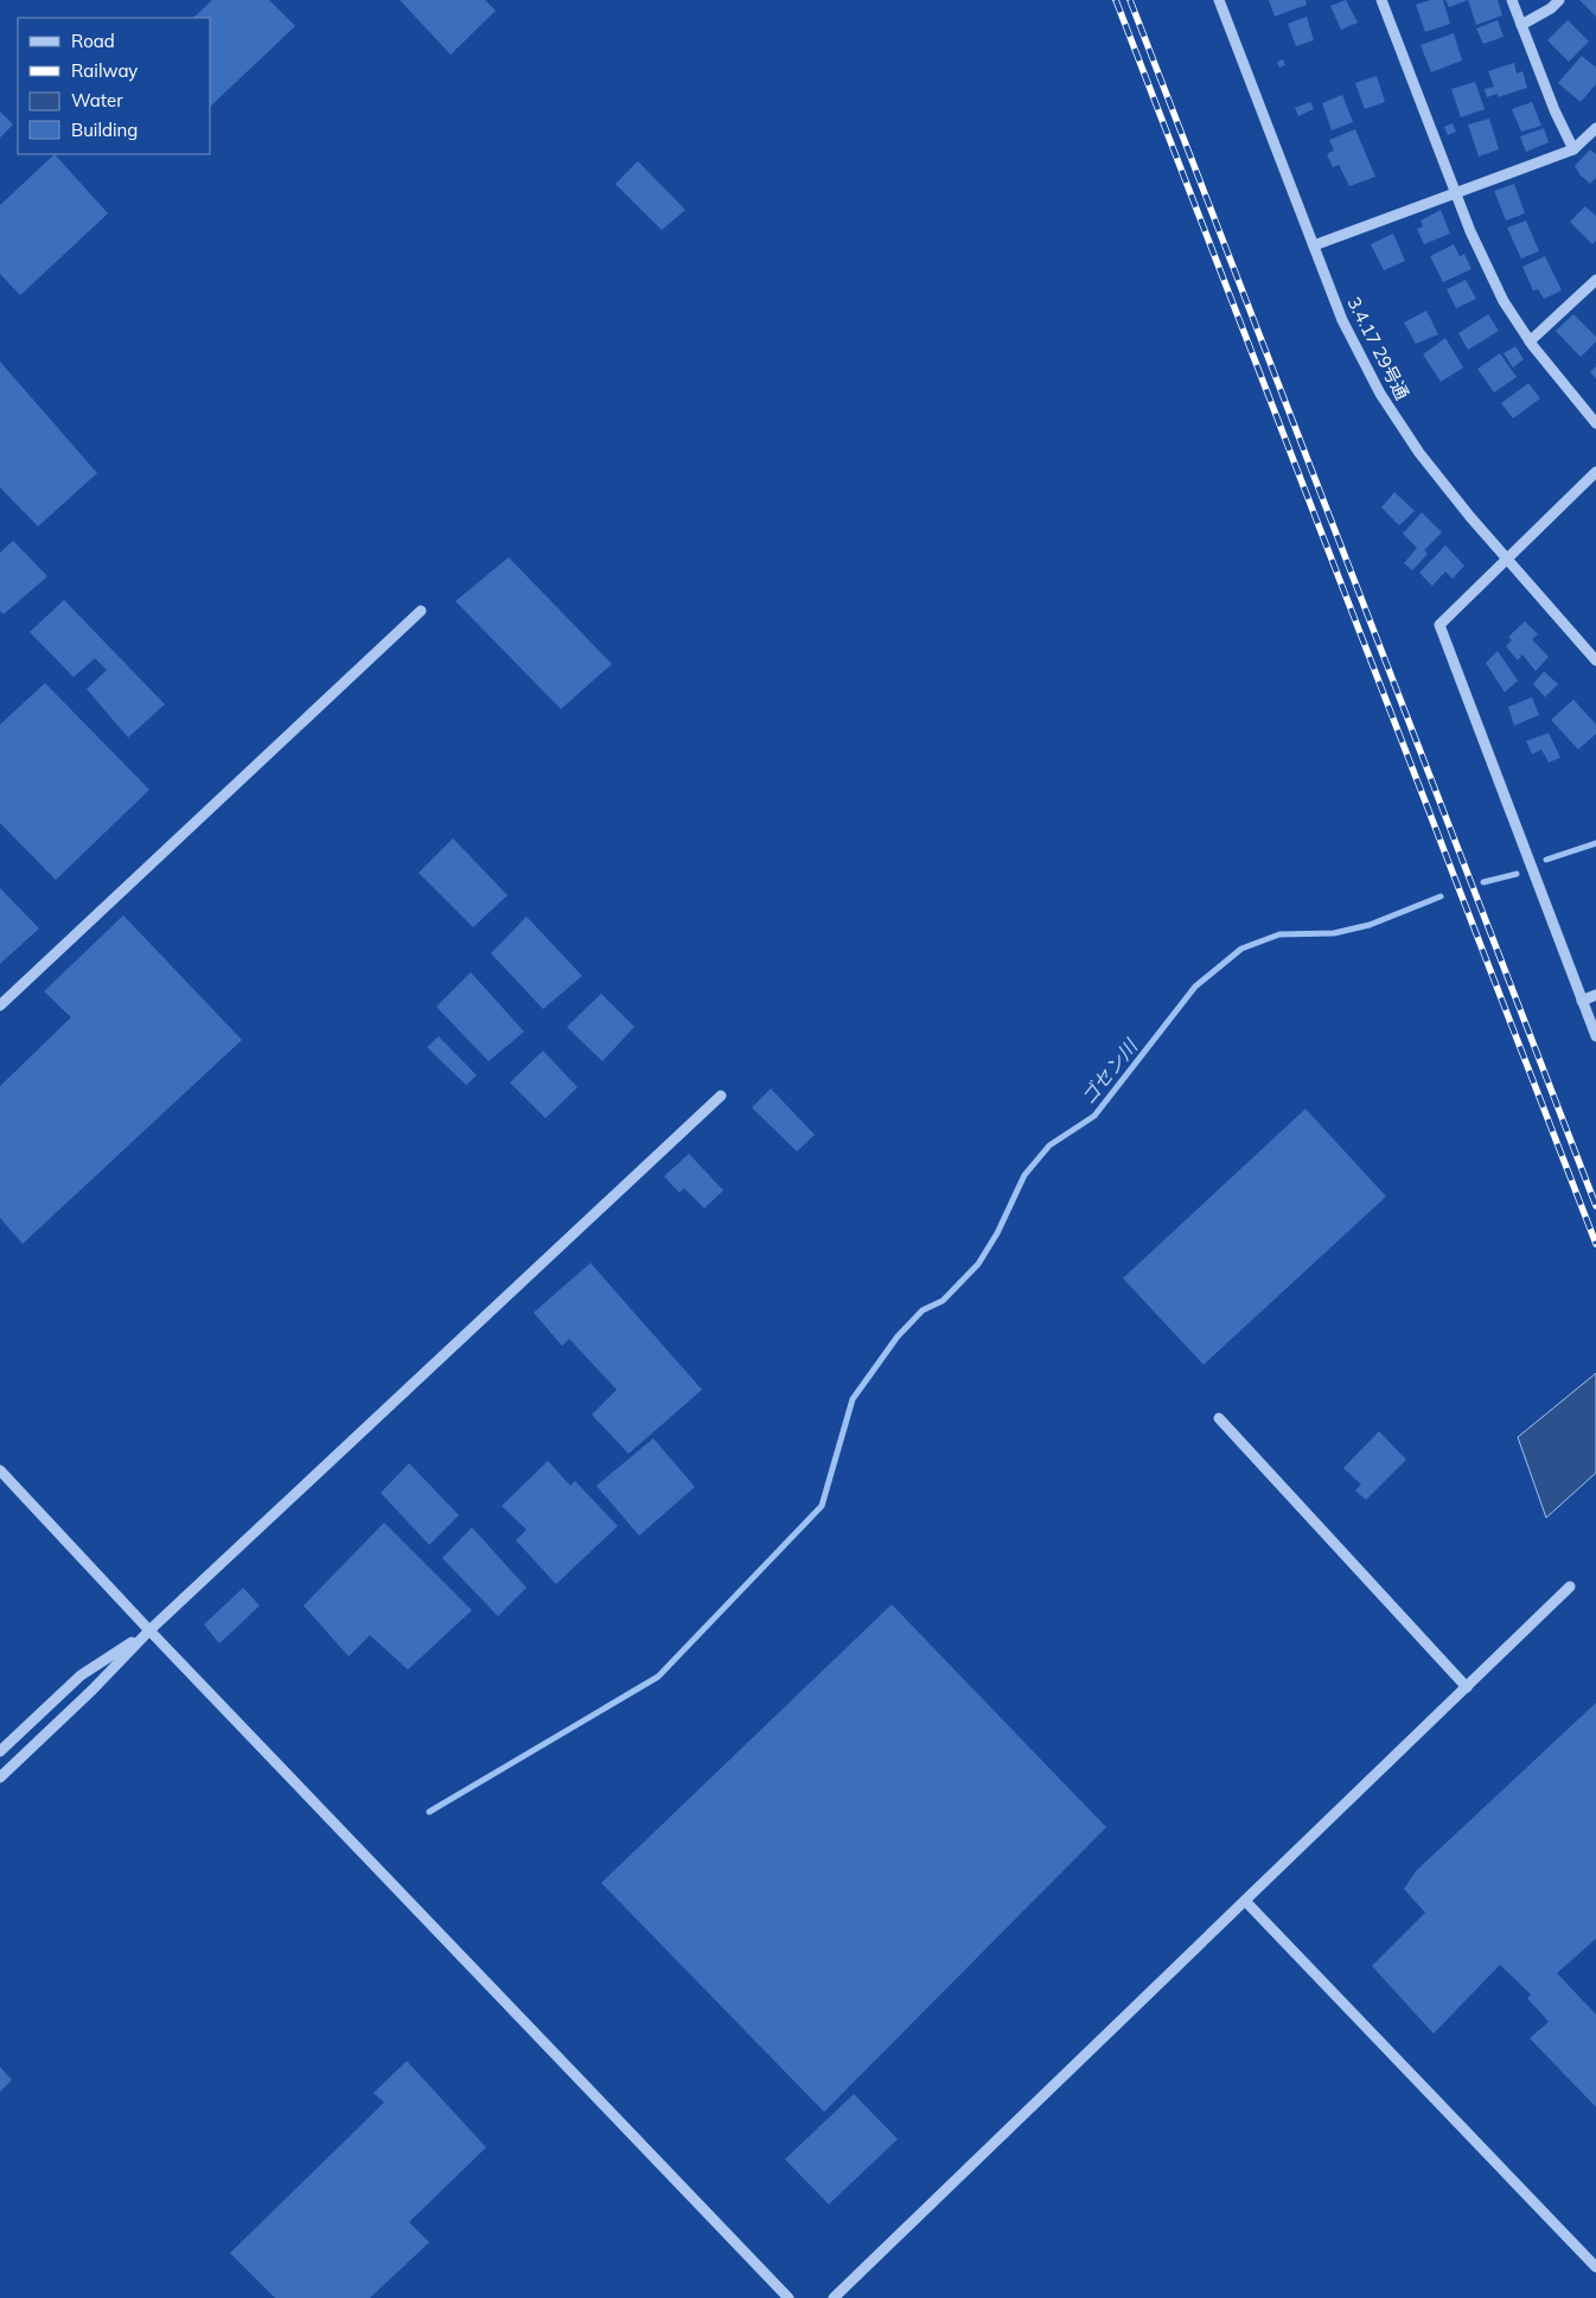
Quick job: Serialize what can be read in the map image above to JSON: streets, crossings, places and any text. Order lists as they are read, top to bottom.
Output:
{
  "streets": {
    "street": ["3.4.17 29号通"]
  },
  "water": ["ゴセン川"],
  "legend": [
    "Road",
    "Railway",
    "Water",
    "Building"
  ]
}
